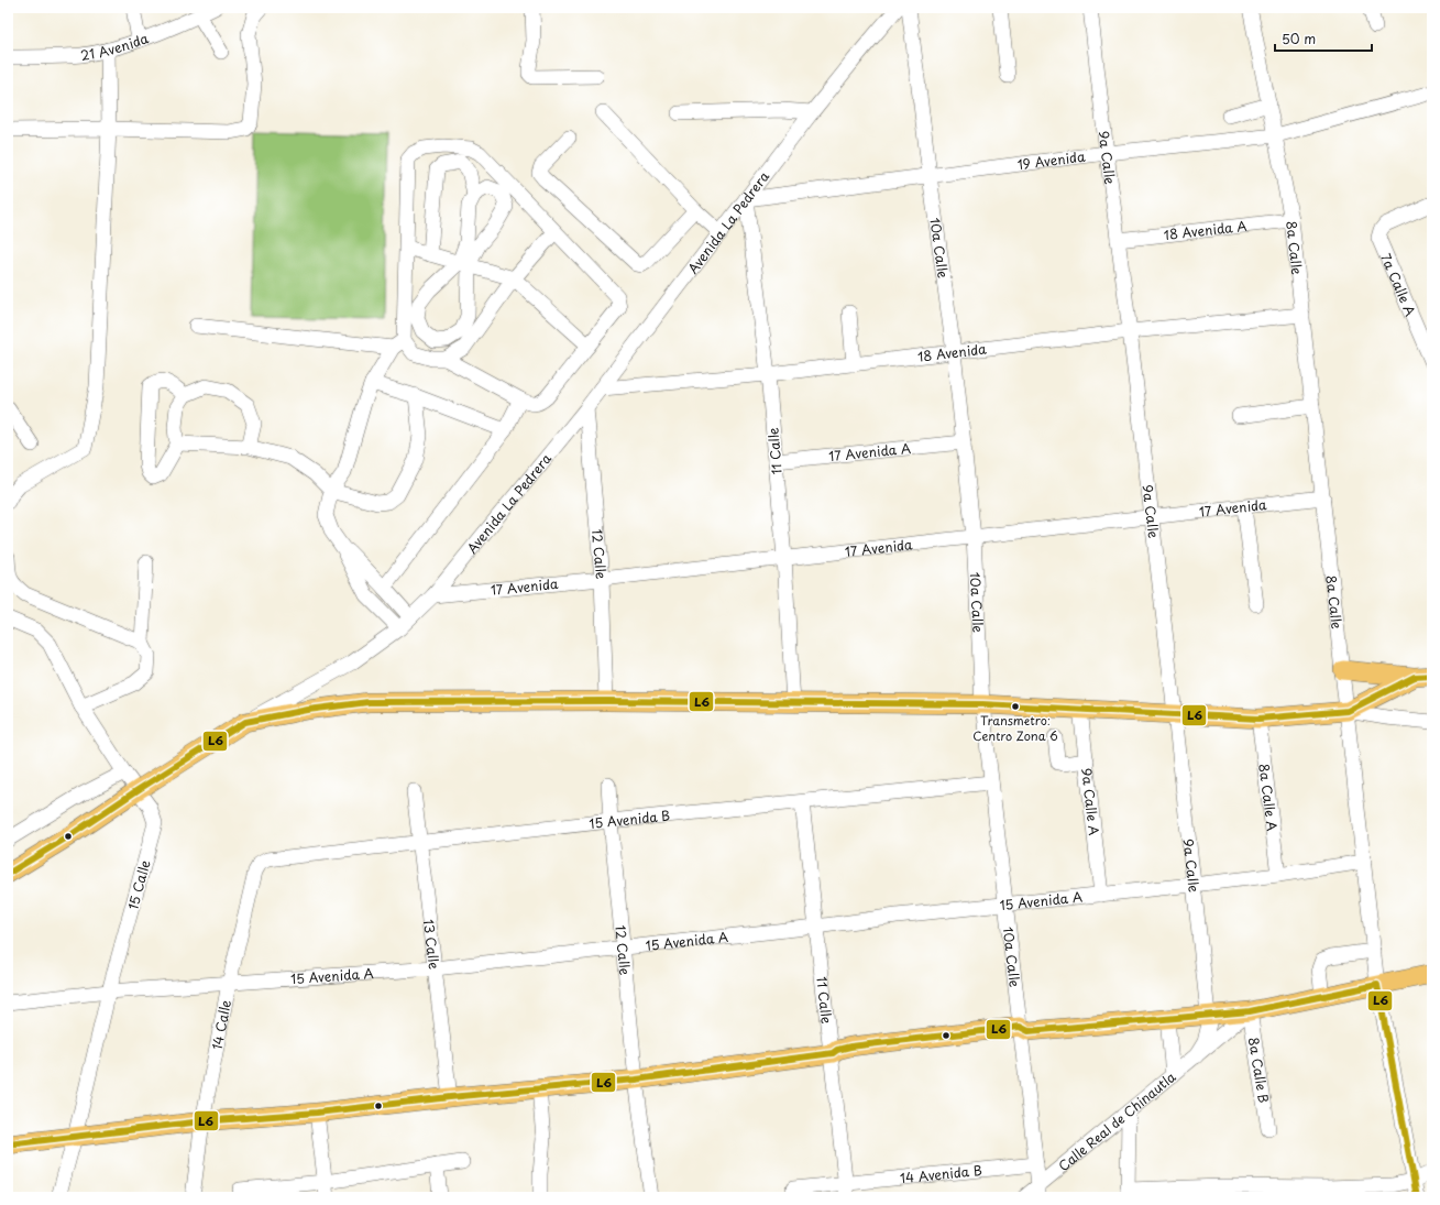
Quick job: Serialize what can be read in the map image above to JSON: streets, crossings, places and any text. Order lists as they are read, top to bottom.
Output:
{
  "streets": {
    "main road": ["Avenida La Pedrera"],
    "street": [
      "21 Avenida",
      "9a Calle",
      "19 Avenida",
      "18 Avenida A",
      "10a Calle",
      "8a Calle",
      "7a Calle A",
      "18 Avenida",
      "11 Calle",
      "17 Avenida A",
      "17 Avenida",
      "12 Calle",
      "8a Calle A",
      "9a Calle A",
      "15 Avenida B",
      "15 Calle",
      "15 Avenida A",
      "13 Calle",
      "14 Calle",
      "8a Calle B",
      "Calle Real de Chinautla",
      "14 Avenida B"
    ]
  },
  "crossings": [
    ["9a Calle", "19 Avenida"],
    ["9a Calle", "18 Avenida A"],
    ["9a Calle", "18 Avenida"],
    ["9a Calle", "17 Avenida"],
    ["9a Calle", "15 Avenida A"],
    ["9a Calle", "Calle Real de Chinautla"],
    ["19 Avenida", "Avenida La Pedrera"],
    ["19 Avenida", "10a Calle"],
    ["19 Avenida", "8a Calle"],
    ["19 Avenida", "11 Calle"],
    ["Avenida La Pedrera", "18 Avenida"],
    ["Avenida La Pedrera", "11 Calle"],
    ["Avenida La Pedrera", "17 Avenida"],
    ["Avenida La Pedrera", "12 Calle"],
    ["Avenida La Pedrera", "15 Calle"],
    ["18 Avenida A", "8a Calle"],
    ["10a Calle", "18 Avenida"],
    ["10a Calle", "17 Avenida A"],
    ["10a Calle", "17 Avenida"],
    ["10a Calle", "15 Avenida B"],
    ["10a Calle", "15 Avenida A"],
    ["10a Calle", "Calle Real de Chinautla"],
    ["10a Calle", "14 Avenida B"],
    ["8a Calle", "18 Avenida"],
    ["8a Calle", "17 Avenida"],
    ["8a Calle", "15 Avenida A"],
    ["18 Avenida", "11 Calle"],
    ["11 Calle", "17 Avenida A"],
    ["11 Calle", "17 Avenida"],
    ["11 Calle", "15 Avenida B"],
    ["11 Calle", "15 Avenida A"],
    ["11 Calle", "14 Avenida B"],
    ["17 Avenida", "12 Calle"],
    ["12 Calle", "15 Avenida B"],
    ["12 Calle", "15 Avenida A"],
    ["8a Calle A", "15 Avenida A"],
    ["9a Calle A", "15 Avenida A"],
    ["15 Avenida B", "13 Calle"],
    ["15 Avenida B", "14 Calle"],
    ["15 Calle", "15 Avenida A"],
    ["15 Avenida A", "13 Calle"],
    ["15 Avenida A", "14 Calle"],
    ["8a Calle B", "Calle Real de Chinautla"]
  ],
  "places": ["Transmetro: Centro Zona 6"],
  "lines": ["transit line L6"],
  "scale_bar": "50 m"
}
